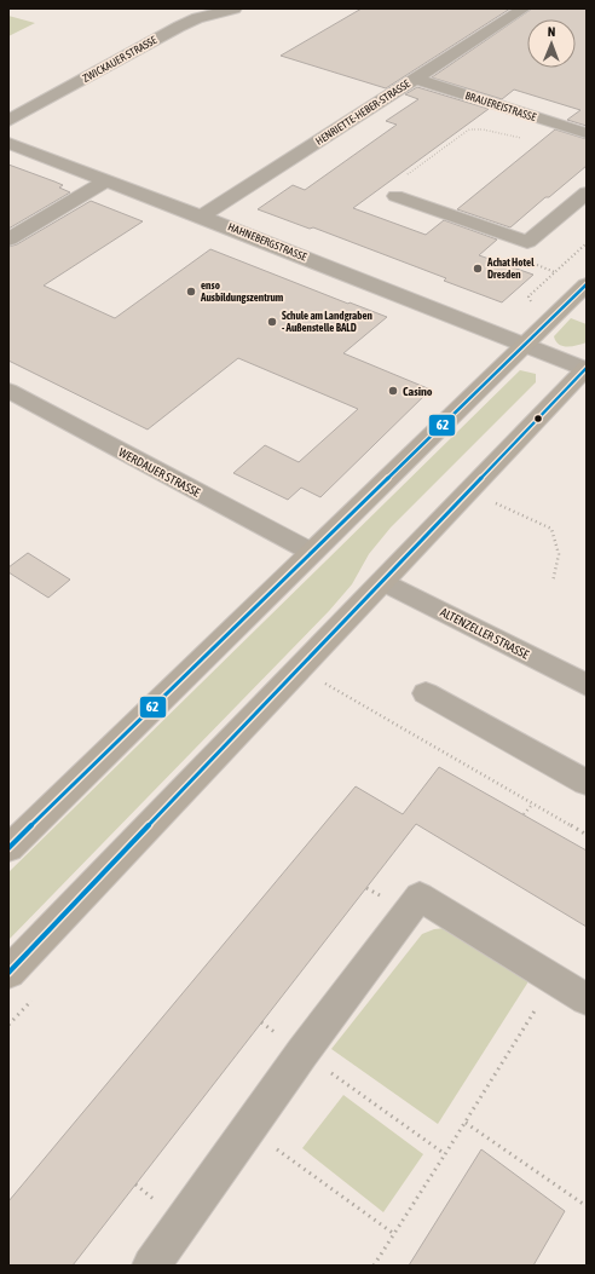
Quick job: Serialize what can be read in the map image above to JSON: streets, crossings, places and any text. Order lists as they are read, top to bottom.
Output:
{
  "streets": {
    "street": [
      "ZWICKAUER STRASSE",
      "BRAUEREISTRASSE",
      "HENRIETTE-HEBER-STRASSE",
      "HAHNEBERGSTRASSE",
      "WERDAUER STRASSE",
      "ALTENZELLER STRASSE"
    ]
  },
  "crossings": [
    ["BRAUEREISTRASSE", "HENRIETTE-HEBER-STRASSE"],
    ["HENRIETTE-HEBER-STRASSE", "HAHNEBERGSTRASSE"]
  ],
  "places": [
    "Achat Hotel Dresden",
    "enso Ausbildungszentrum",
    "Schule am Landgraben - Außenstelle BALD",
    "Casino"
  ],
  "lines": ["transit line 62"],
  "north": "top"
}
